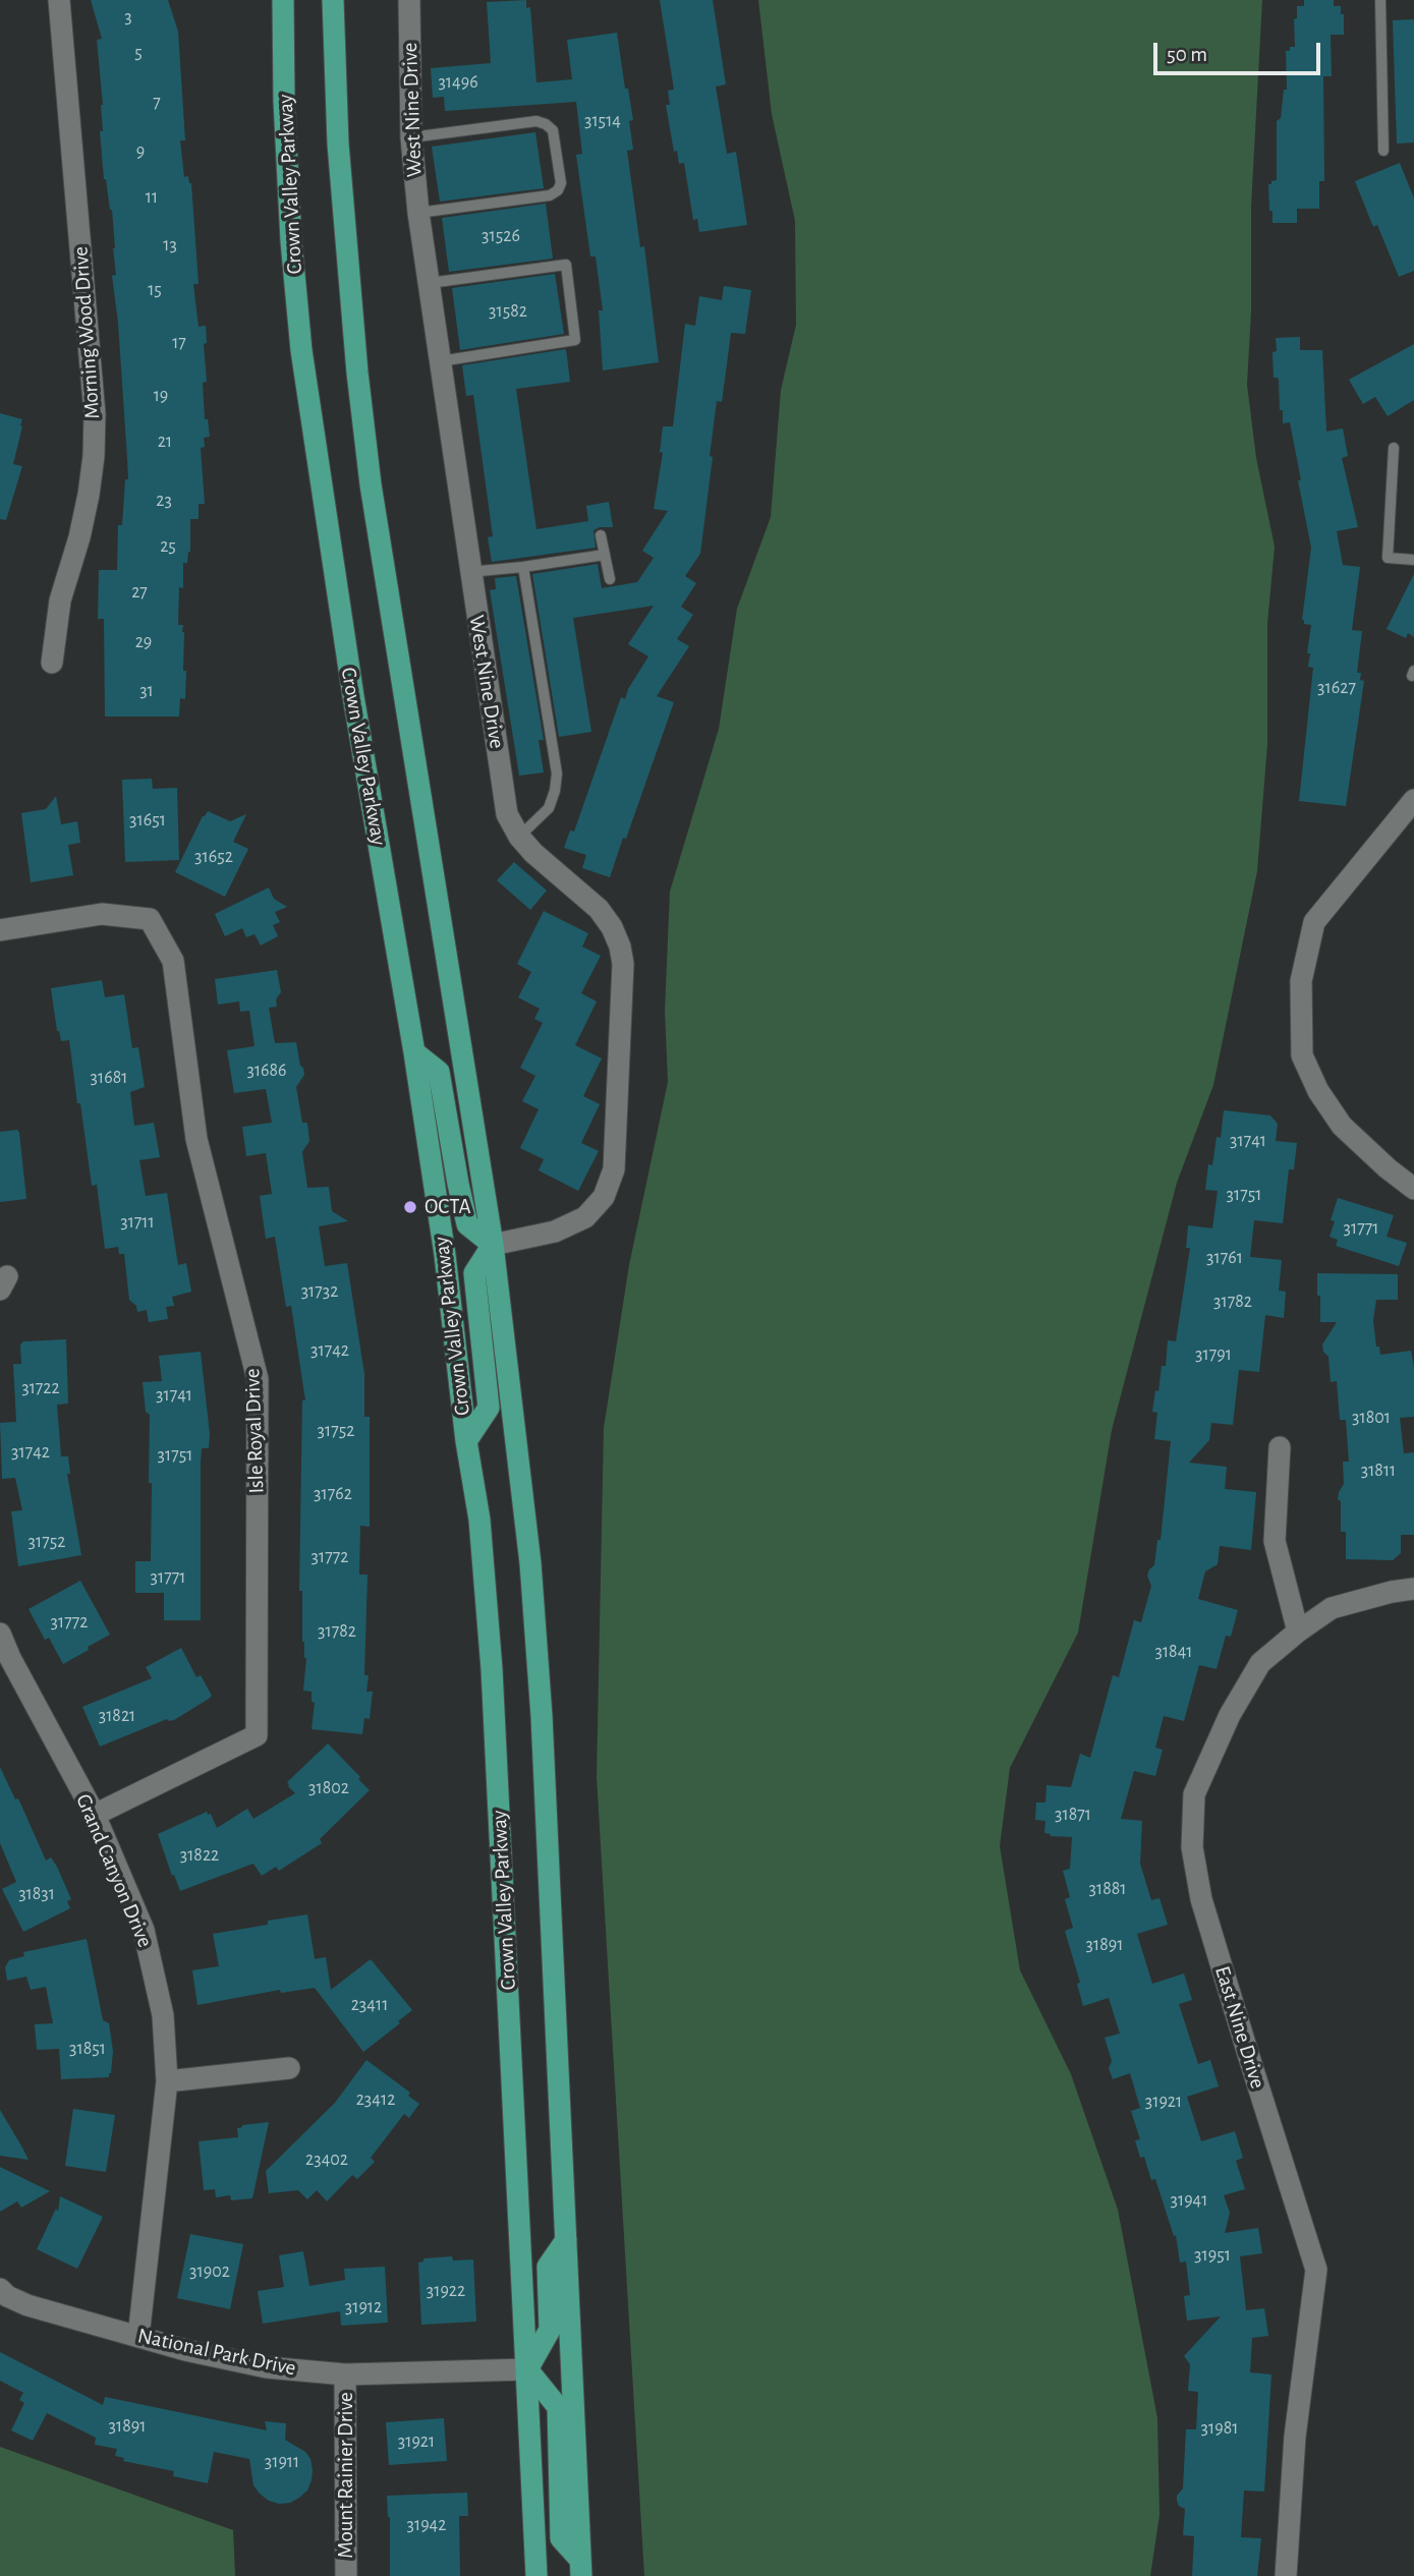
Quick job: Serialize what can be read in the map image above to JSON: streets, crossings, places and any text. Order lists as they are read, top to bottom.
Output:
{
  "streets": {
    "main road": ["Crown Valley Parkway"],
    "street": [
      "West Nine Drive",
      "Morning Wood Drive",
      "Isle Royal Drive",
      "Grand Canyon Drive",
      "East Nine Drive",
      "National Park Drive",
      "Mount Rainier Drive"
    ]
  },
  "crossings": [
    ["Crown Valley Parkway", "National Park Drive"],
    ["Isle Royal Drive", "Grand Canyon Drive"],
    ["Grand Canyon Drive", "National Park Drive"],
    ["National Park Drive", "Mount Rainier Drive"]
  ],
  "places": ["OCTA"],
  "house_numbers": [
    "3",
    "5",
    "31496",
    "7",
    "31514",
    "9",
    "11",
    "31526",
    "13",
    "15",
    "31582",
    "17",
    "19",
    "21",
    "23",
    "25",
    "27",
    "29",
    "31627",
    "31",
    "31651",
    "31652",
    "31686",
    "31681",
    "31741",
    "31751",
    "31711",
    "31771",
    "31761",
    "31732",
    "31782",
    "31742",
    "31791",
    "31722",
    "31741",
    "31801",
    "31752",
    "31742",
    "31751",
    "31811",
    "31762",
    "31752",
    "31772",
    "31771",
    "31772",
    "31782",
    "31841",
    "31821",
    "31802",
    "31871",
    "31822",
    "31881",
    "31831",
    "31891",
    "23411",
    "31851",
    "23412",
    "31921",
    "23402",
    "31941",
    "31951",
    "31902",
    "31922",
    "31912",
    "31891",
    "31981",
    "31921",
    "31911",
    "31942"
  ],
  "scale_bar": "50 m"
}
